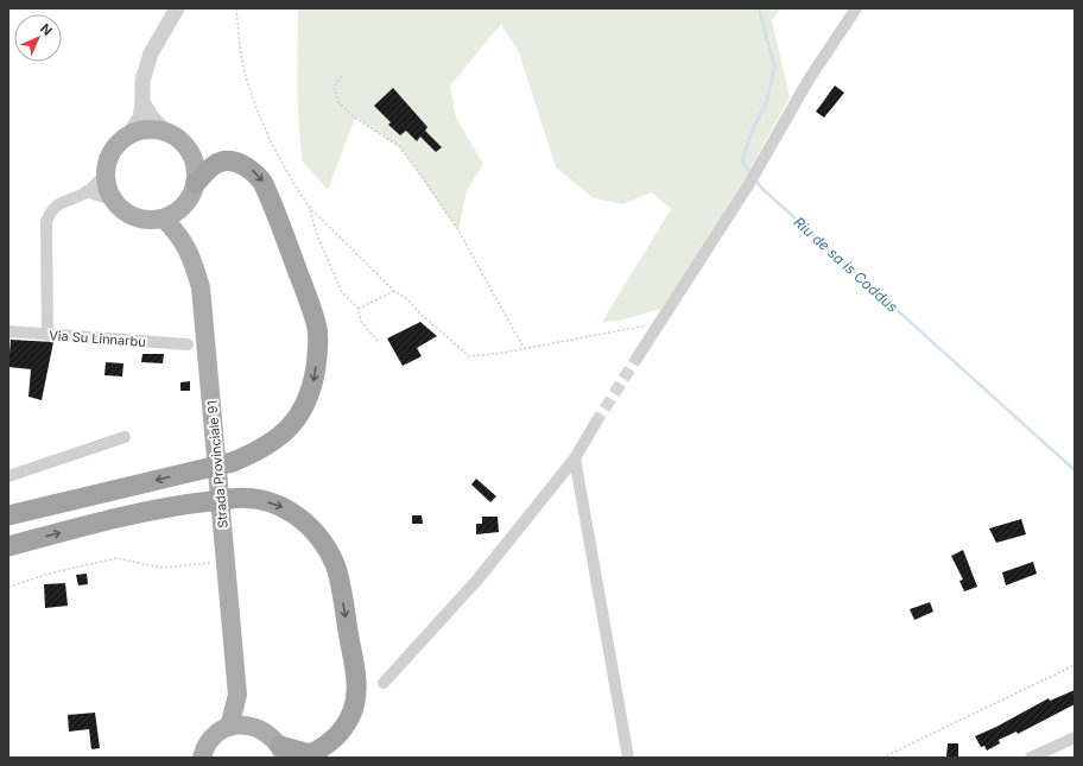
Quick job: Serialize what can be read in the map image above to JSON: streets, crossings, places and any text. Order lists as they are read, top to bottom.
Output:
{
  "streets": {
    "main road": ["Strada Provinciale 91"],
    "street": ["Via Su Linnarbu"]
  },
  "water": ["Riu de sa is Coddus"],
  "north": "top right"
}
